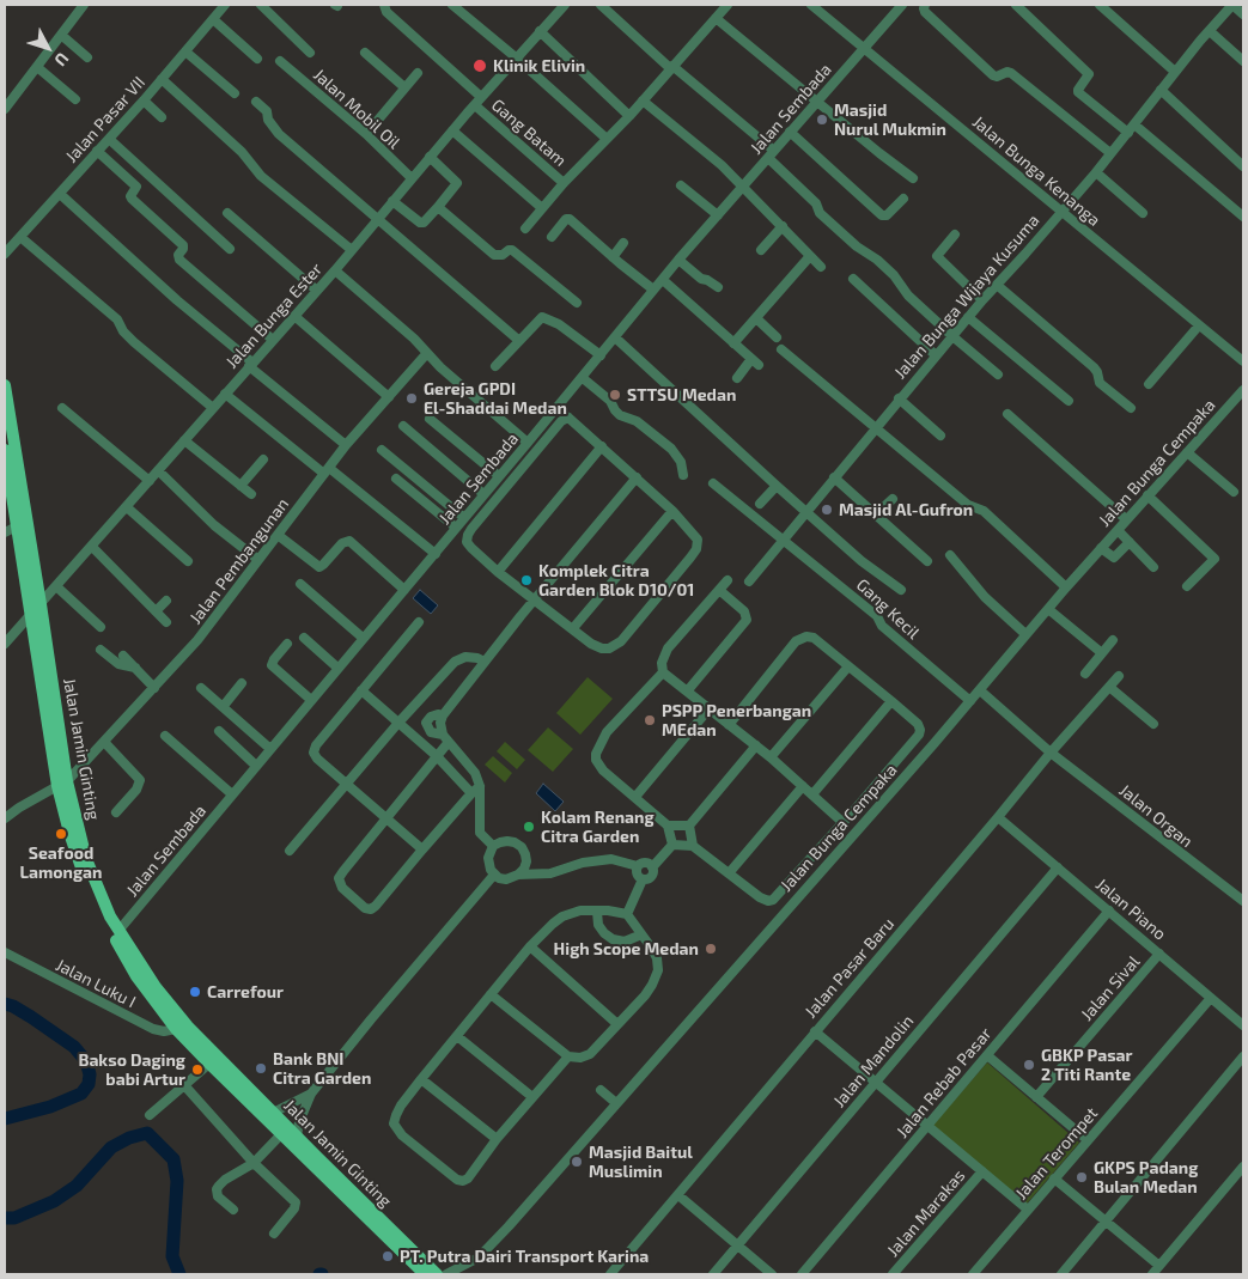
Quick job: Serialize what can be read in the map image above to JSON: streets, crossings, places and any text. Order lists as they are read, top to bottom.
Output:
{
  "streets": {
    "main road": ["Jalan Jamin Ginting"],
    "street": [
      "Jalan Mobil Oil",
      "Jalan Sembada",
      "Jalan Pasar VII",
      "Gang Batam",
      "Jalan Bunga Kenanga",
      "Jalan Bunga Wijaya Kusuma",
      "Jalan Bunga Ester",
      "Jalan Bunga Cempaka",
      "Jalan Pembangunan",
      "Gang Kecil",
      "Jalan Organ",
      "Jalan Piano",
      "Jalan Pasar Baru",
      "Jalan Luku I",
      "Jalan Sival",
      "Jalan Mandolin",
      "Jalan Rebab Pasar",
      "Jalan Terompet",
      "Jalan Marakas"
    ]
  },
  "crossings": [
    ["Jalan Mobil Oil", "Jalan Bunga Ester"],
    ["Jalan Sembada", "Jalan Bunga Kenanga"],
    ["Jalan Sembada", "Jalan Jamin Ginting"],
    ["Gang Batam", "Jalan Bunga Ester"],
    ["Jalan Bunga Kenanga", "Jalan Bunga Wijaya Kusuma"],
    ["Jalan Bunga Wijaya Kusuma", "Gang Kecil"],
    ["Jalan Bunga Ester", "Jalan Jamin Ginting"],
    ["Jalan Bunga Cempaka", "Gang Kecil"],
    ["Jalan Pembangunan", "Jalan Jamin Ginting"],
    ["Jalan Jamin Ginting", "Jalan Luku I"],
    ["Jalan Organ", "Jalan Pasar Baru"],
    ["Jalan Piano", "Jalan Pasar Baru"],
    ["Jalan Piano", "Jalan Sival"],
    ["Jalan Piano", "Jalan Mandolin"],
    ["Jalan Piano", "Jalan Rebab Pasar"],
    ["Jalan Piano", "Jalan Terompet"]
  ],
  "places": [
    "Klinik Elivin",
    "Masjid Nurul Mukmin",
    "STTSU Medan",
    "Gereja GPDI El-Shaddai Medan",
    "Masjid Al-Gufron",
    "Komplek Citra Garden Blok D10/01",
    "PSPP Penerbangan MEdan",
    "Kolam Renang Citra Garden",
    "Seafood Lamongan",
    "High Scope Medan",
    "Carrefour",
    "GBKP Pasar 2 Titi Rante",
    "Bank BNI Citra Garden",
    "Bakso Daging babi Artur",
    "Masjid Baitul Muslimin",
    "GKPS Padang Bulan Medan",
    "PT. Putra Dairi Transport Karina"
  ],
  "north": "bottom right"
}
